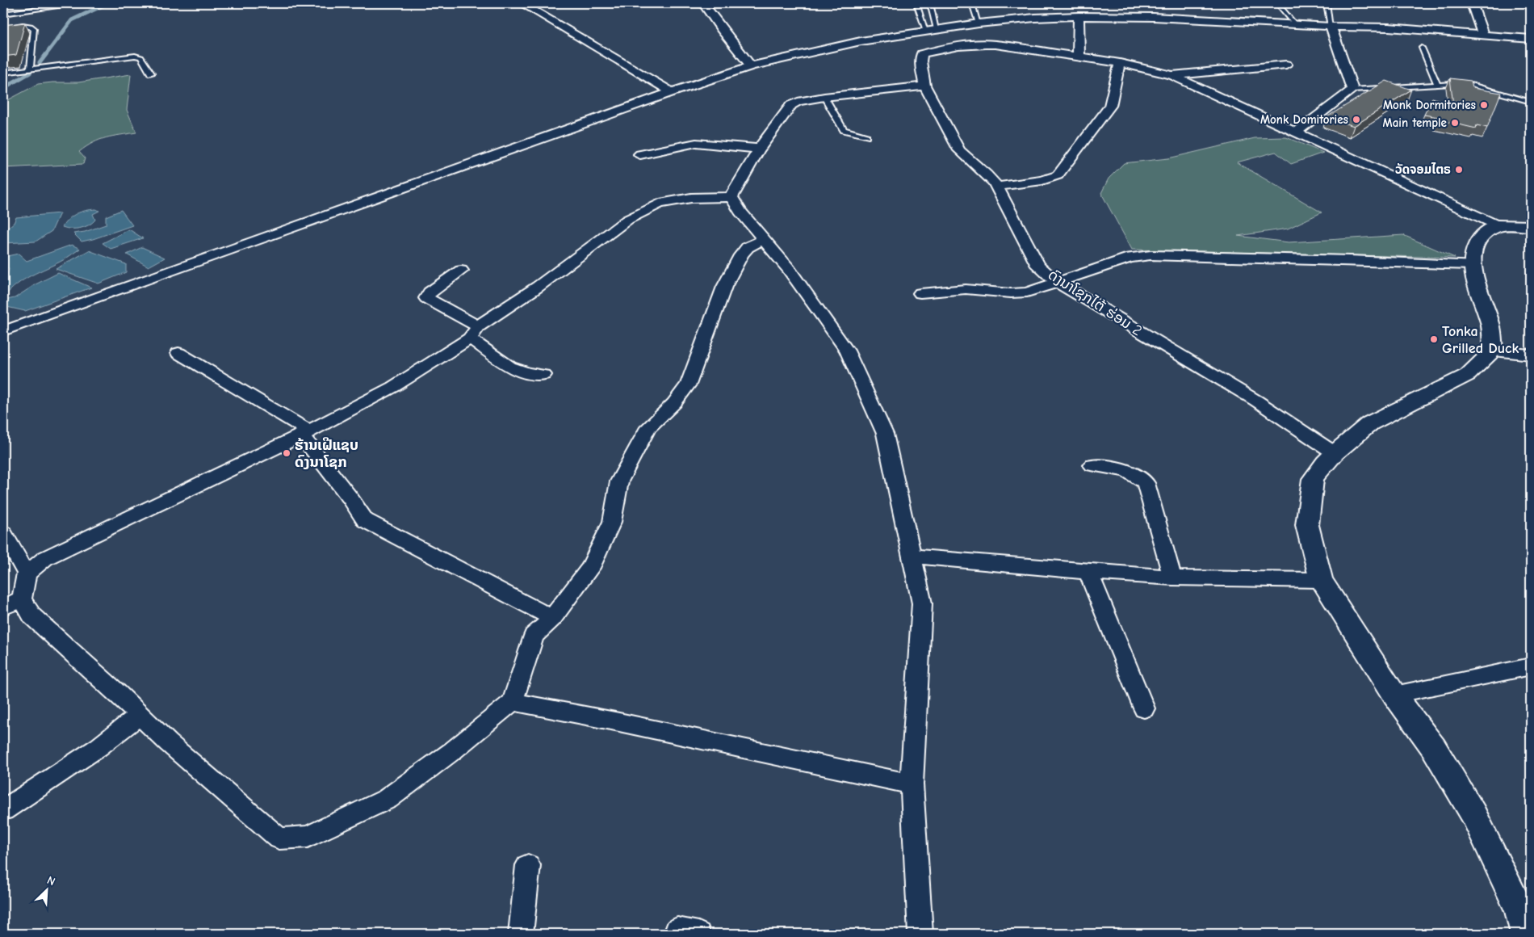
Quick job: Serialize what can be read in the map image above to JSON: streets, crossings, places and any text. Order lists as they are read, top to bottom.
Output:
{
  "streets": {
    "street": ["ດົງນາໂຊກໄຕ້ ຮ່ອມ 2"]
  },
  "places": [
    "Monk Dormitories",
    "Monk Domitories",
    "Main temple",
    "ວັດຈອມໄຕຣ",
    "Tonka Grilled Duck",
    "ຮ້ານເຝີແຊບ ດົງນາໂຊກ"
  ],
  "north": "top right"
}
